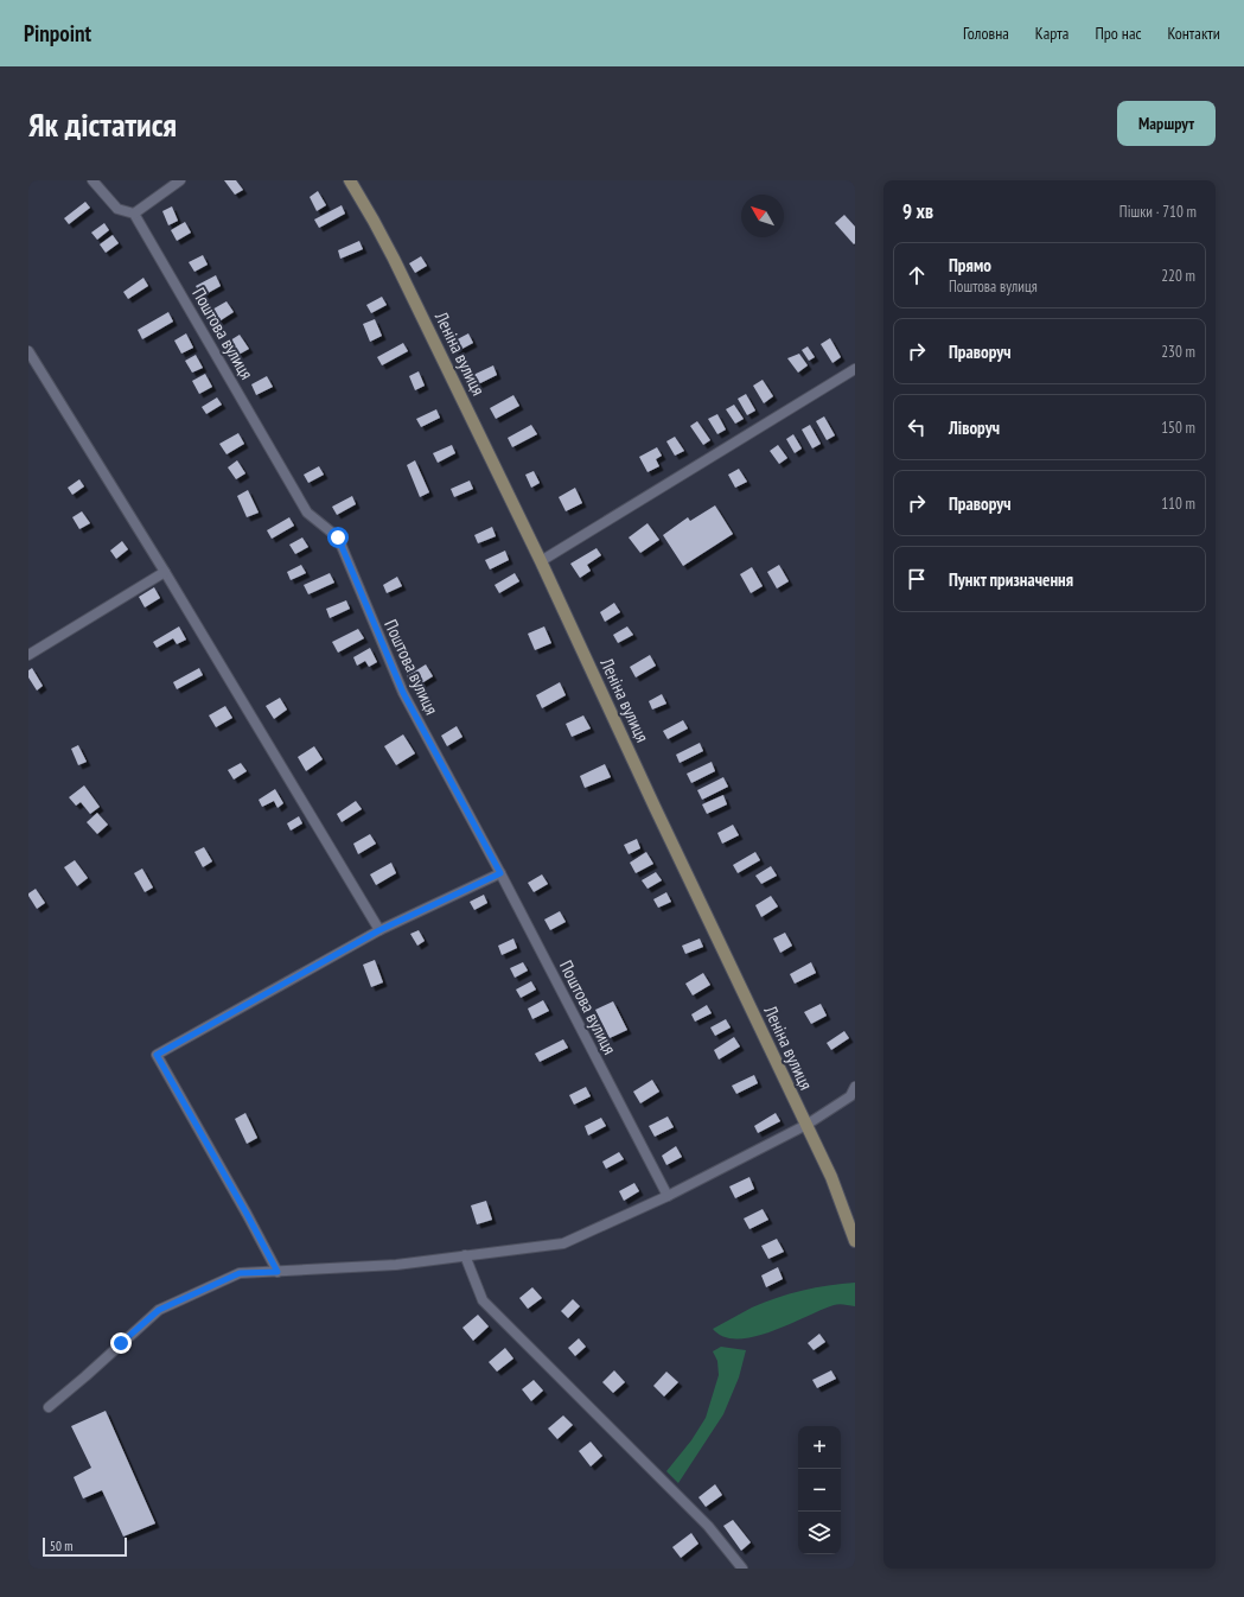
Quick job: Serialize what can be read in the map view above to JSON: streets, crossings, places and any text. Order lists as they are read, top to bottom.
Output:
{
  "streets": {
    "street": ["Поштова вулиця", "Леніна вулиця"]
  },
  "scale_bar": "50 m",
  "north": "top left",
  "page": {
    "header": "Pinpoint",
    "nav": [
      "Головна",
      "Карта",
      "Про нас",
      "Контакти"
    ],
    "buttons": "Маршрут",
    "title": "Як дістатися",
    "heading": ["9 хв", "Пішки · 710 m"],
    "list": [
      ["Прямо", "Поштова вулиця", "220 m"],
      ["Праворуч", "230 m"],
      ["Ліворуч", "150 m"],
      ["Праворуч", "110 m"],
      "Пункт призначення"
    ],
    "map_buttons": ["+", "−"],
    "scale": "50 m"
  }
}
